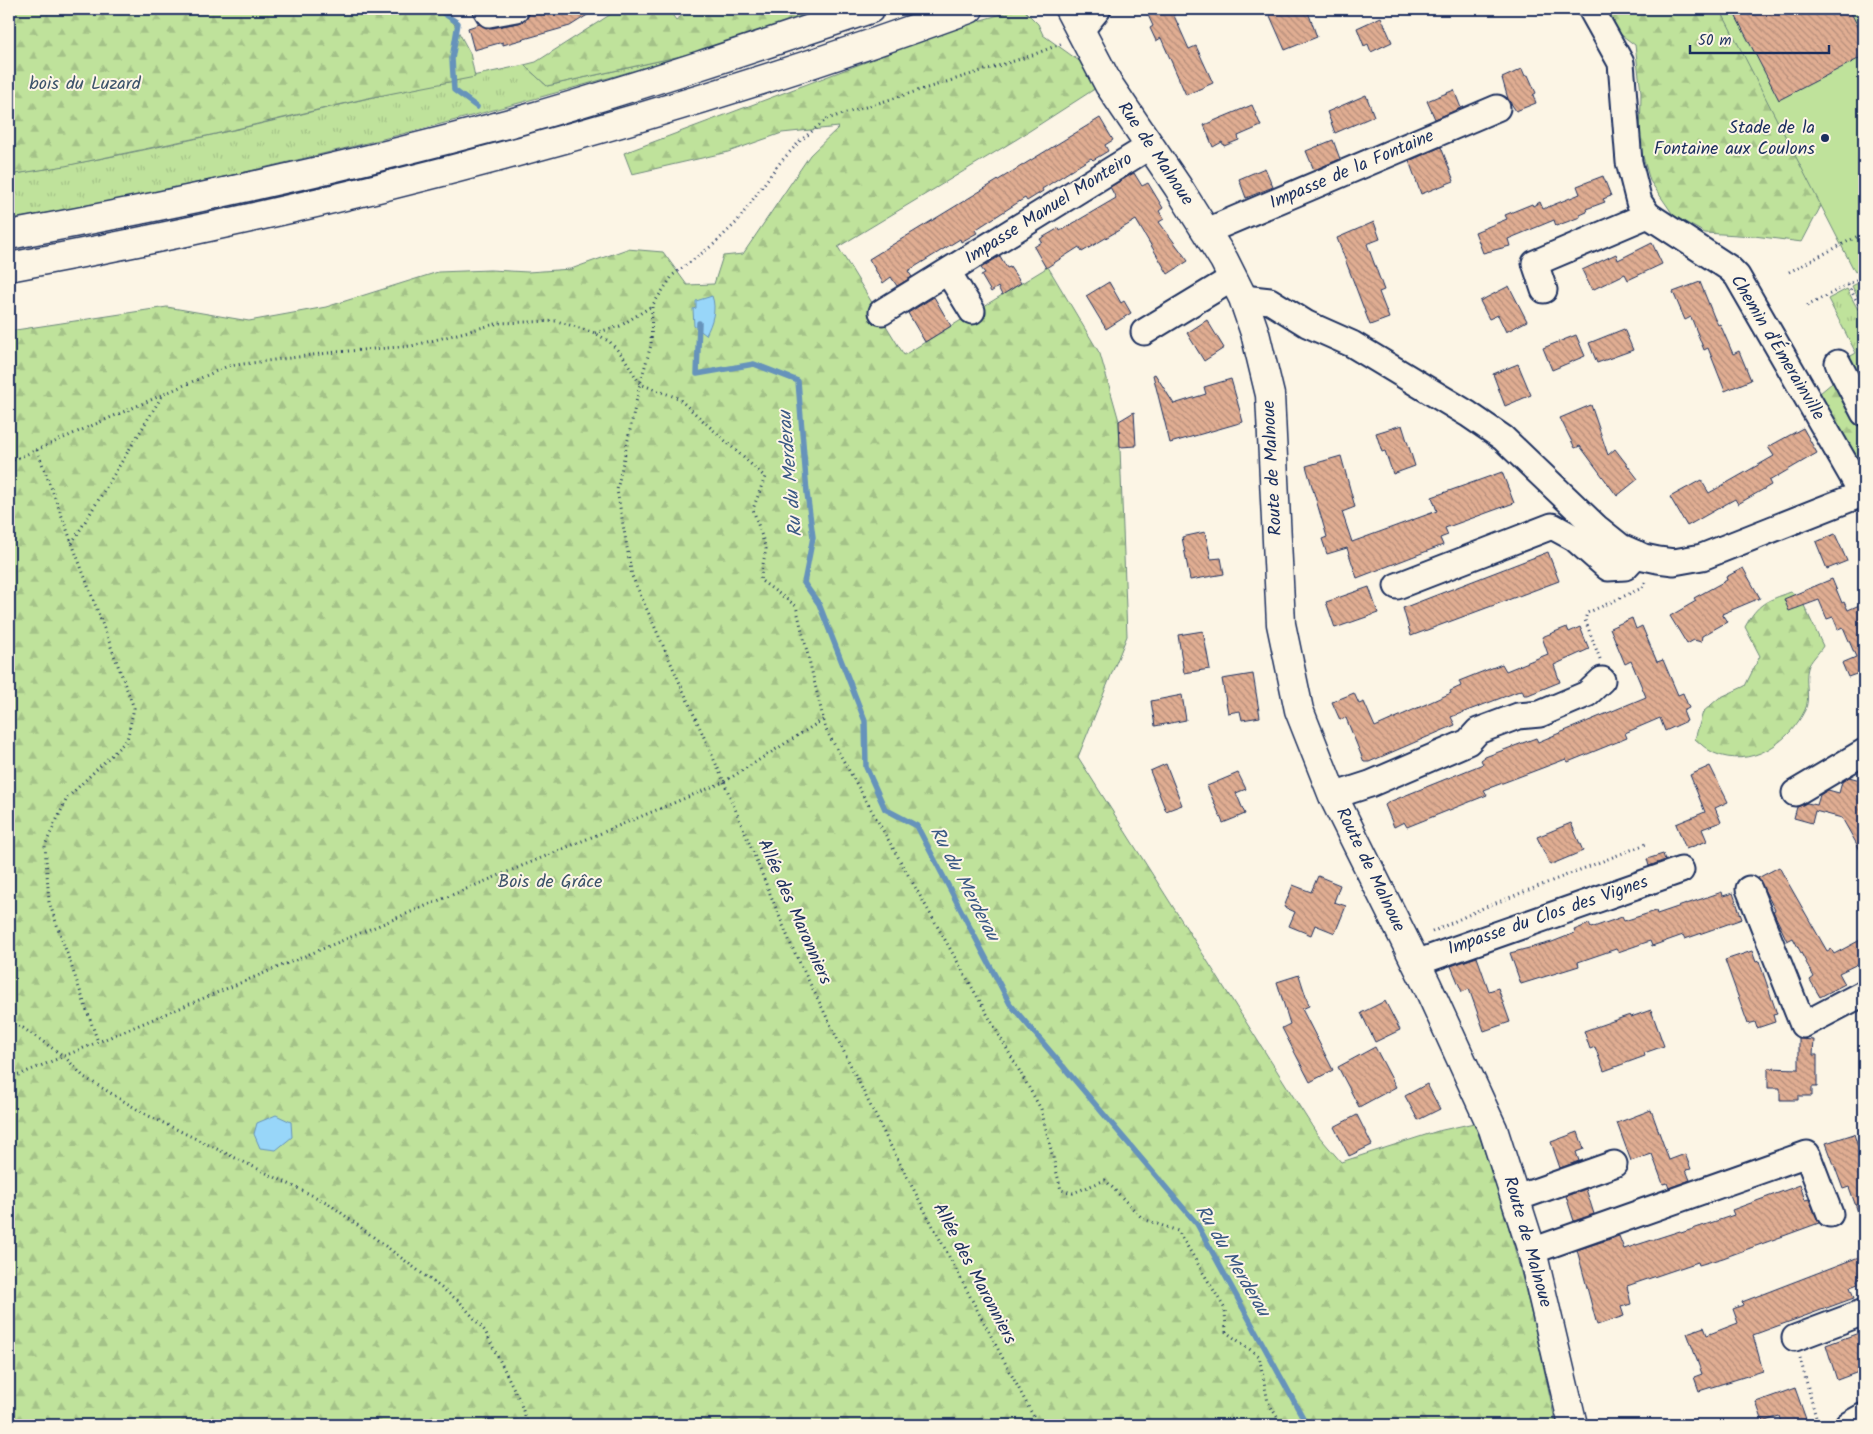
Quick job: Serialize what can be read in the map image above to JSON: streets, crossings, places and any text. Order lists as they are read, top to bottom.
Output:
{
  "streets": {
    "main road": ["Rue de Malnoue", "Route de Malnoue"],
    "street": [
      "Impasse de la Fontaine",
      "Impasse Manuel Monteiro",
      "Chemin d'Émerainville",
      "Impasse du Clos des Vignes"
    ],
    "path": ["Allée des Maronniers"]
  },
  "crossings": [
    ["Rue de Malnoue", "Impasse de la Fontaine"],
    ["Rue de Malnoue", "Impasse Manuel Monteiro"],
    ["Rue de Malnoue", "Route de Malnoue"],
    ["Route de Malnoue", "Impasse du Clos des Vignes"]
  ],
  "water": ["Ru du Merderau"],
  "parks": ["bois du Luzard", "Bois de Grâce"],
  "places": ["Stade de la Fontaine aux Coulons"],
  "scale_bar": "50 m"
}
